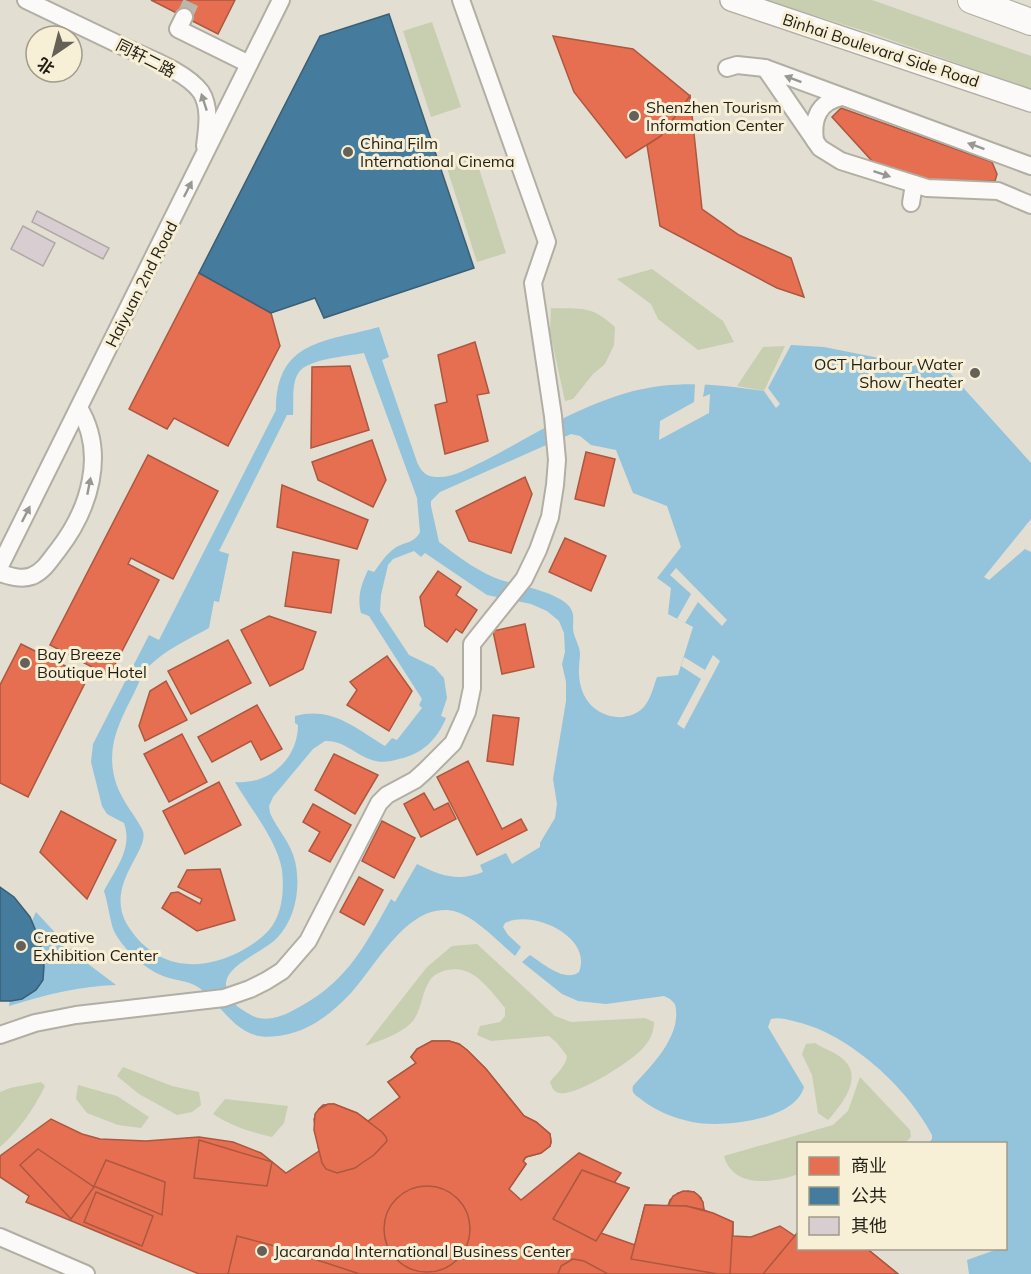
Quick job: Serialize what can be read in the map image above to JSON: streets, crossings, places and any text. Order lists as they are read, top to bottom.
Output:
{
  "streets": {
    "main road": ["Binhai Boulevard Side Road"],
    "street": ["同轩二路", "Haiyuan 2nd Road"]
  },
  "crossings": [
    ["同轩二路", "Haiyuan 2nd Road"]
  ],
  "one_way": ["同轩二路", "Haiyuan 2nd Road"],
  "places": [
    "Shenzhen Tourism Information Center",
    "China Film International Cinema",
    "OCT Harbour Water Show Theater",
    "Bay Breeze Boutique Hotel",
    "Creative Exhibition Center",
    "Jacaranda International Business Center"
  ],
  "legend": ["商业", "公共", "其他"],
  "north": "bottom left"
}
